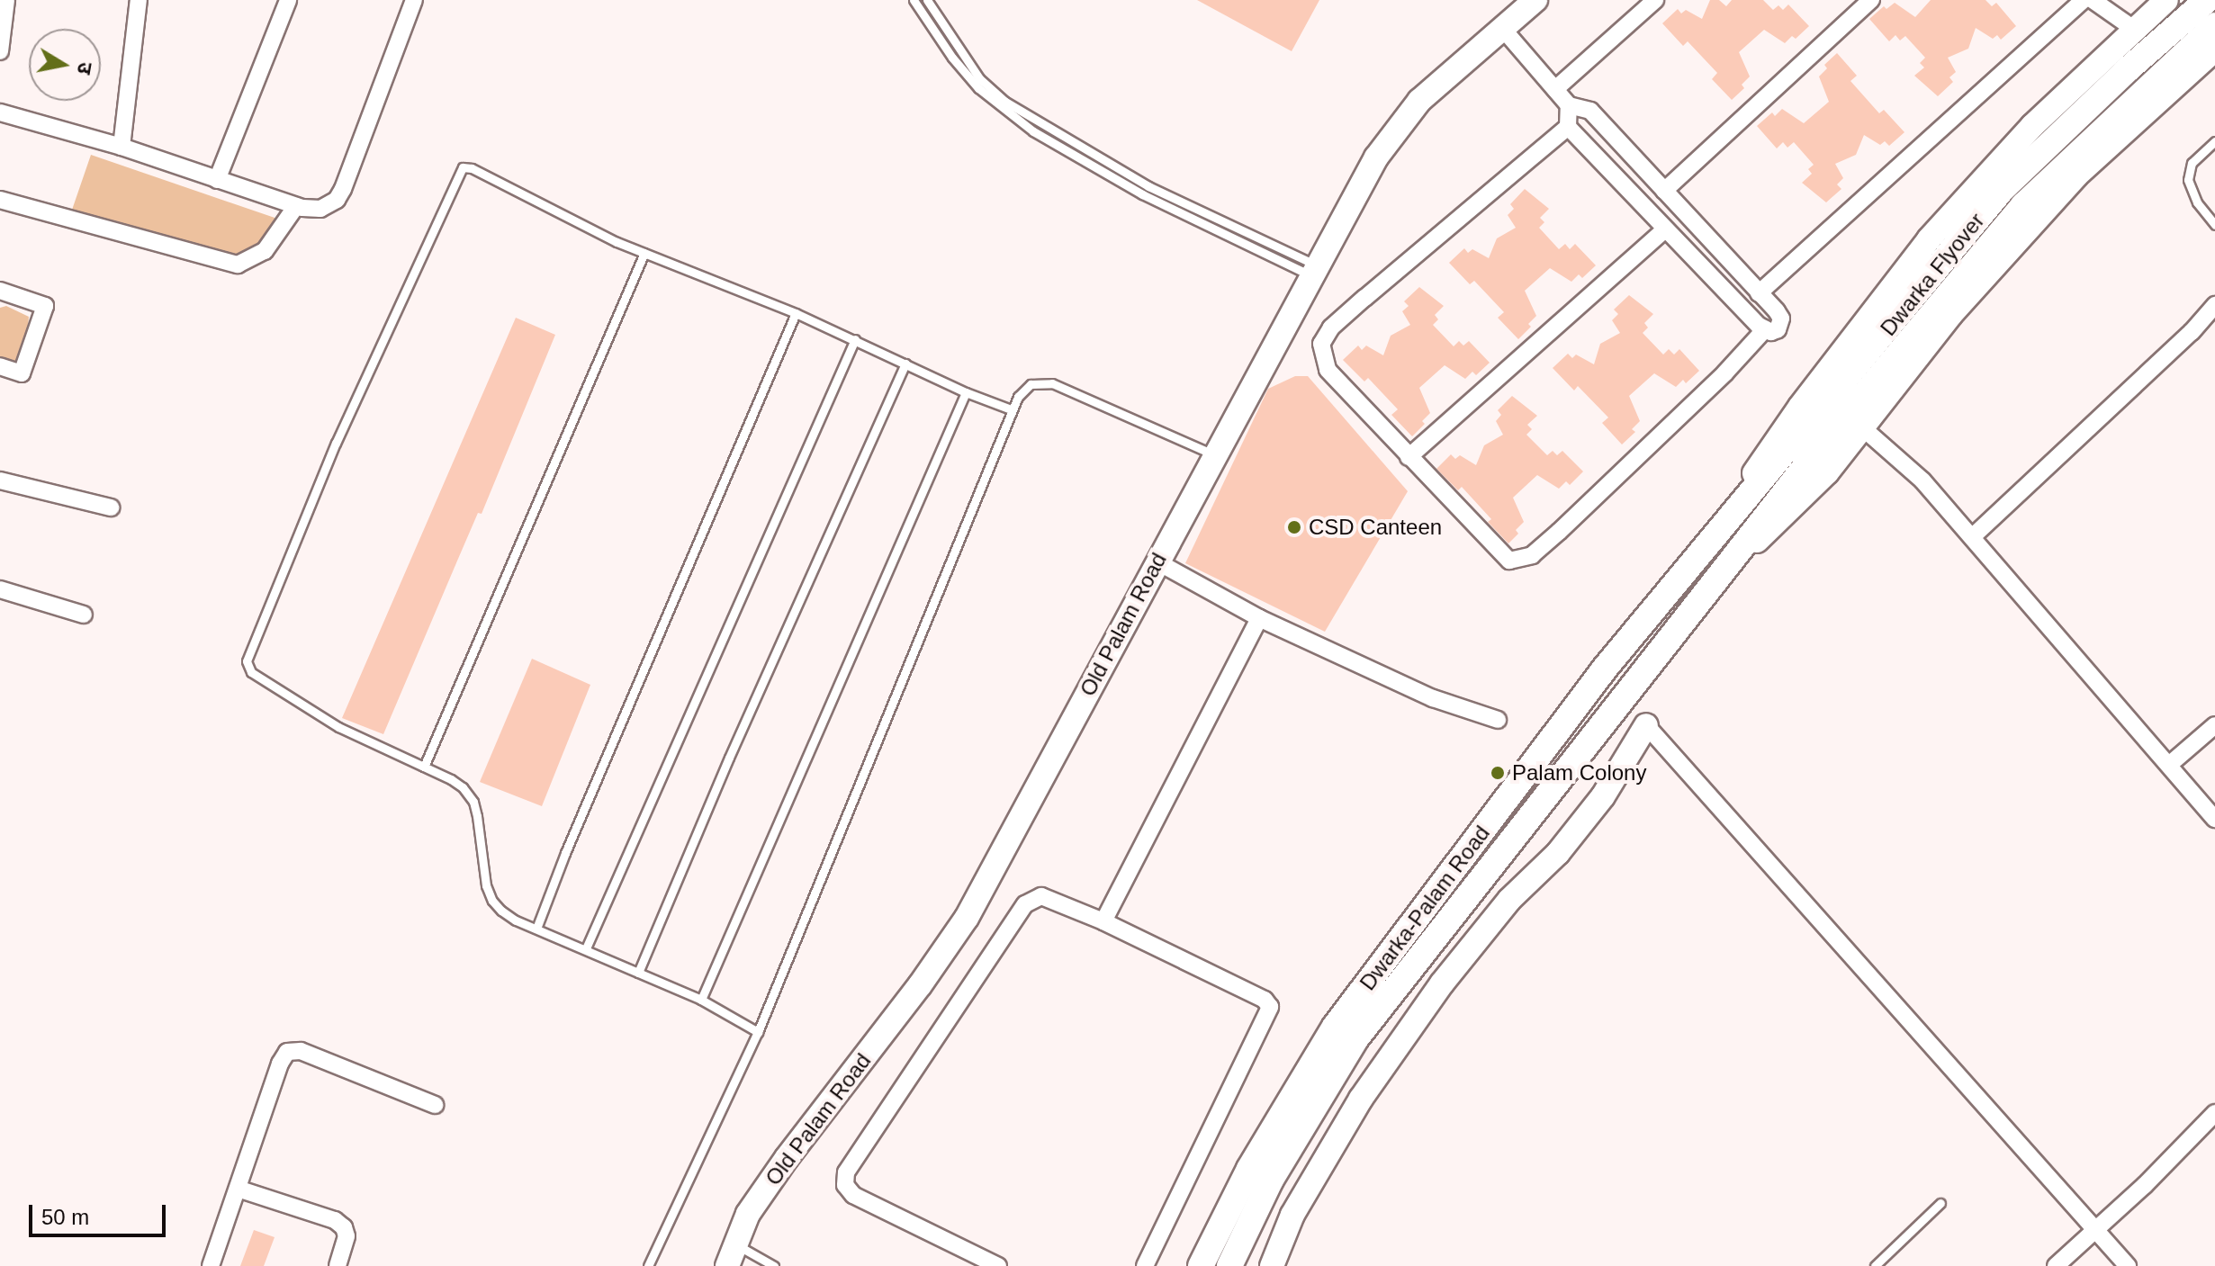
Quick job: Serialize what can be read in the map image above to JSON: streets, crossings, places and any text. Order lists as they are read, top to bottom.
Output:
{
  "streets": {
    "main road": ["Dwarka Flyover", "Dwarka-Palam Road"],
    "street": ["Old Palam Road"]
  },
  "crossings": [
    ["Dwarka Flyover", "Dwarka-Palam Road"]
  ],
  "places": ["CSD Canteen", "Palam Colony"],
  "scale_bar": "50 m",
  "north": "right"
}
